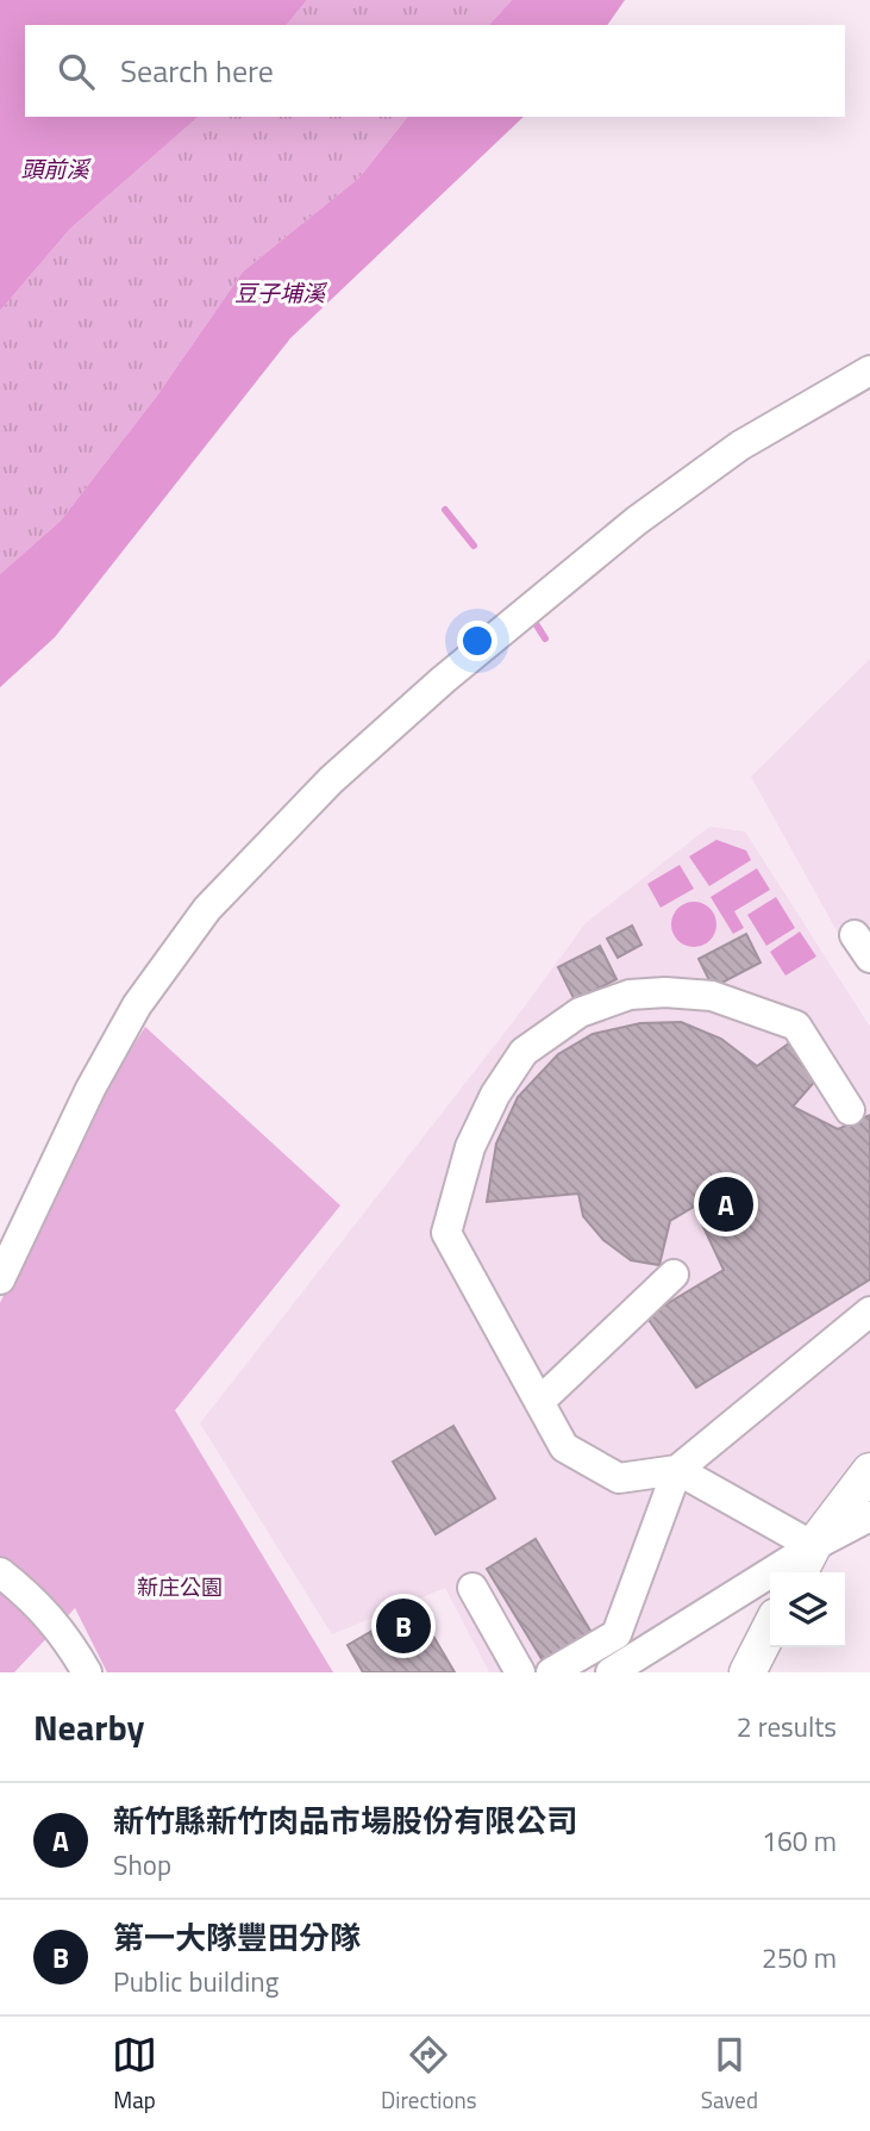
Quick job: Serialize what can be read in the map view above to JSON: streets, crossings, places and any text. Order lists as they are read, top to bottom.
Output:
{
  "water": ["頭前溪", "豆子埔溪"],
  "parks": ["新庄公園"],
  "page": {
    "search": "Search here",
    "pins": ["A", "B"],
    "heading": ["Nearby", "2 results"],
    "list": [
      {
        "mark": "A",
        "name": "新竹縣新竹肉品市場股份有限公司",
        "note": "Shop",
        "value": "160 m"
      },
      {
        "mark": "B",
        "name": "第一大隊豐田分隊",
        "note": "Public building",
        "value": "250 m"
      }
    ],
    "nav": ["Map", "Directions", "Saved"]
  }
}
